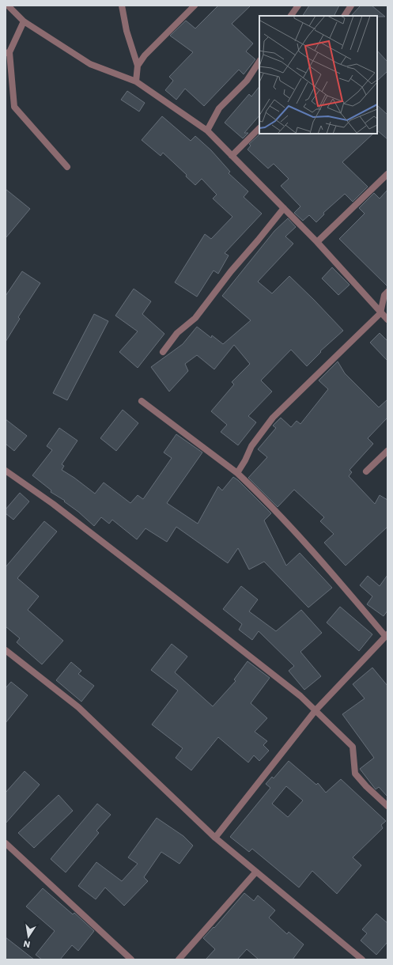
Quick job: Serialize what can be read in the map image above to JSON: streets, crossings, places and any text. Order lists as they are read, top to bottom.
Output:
{
  "north": "bottom"
}
